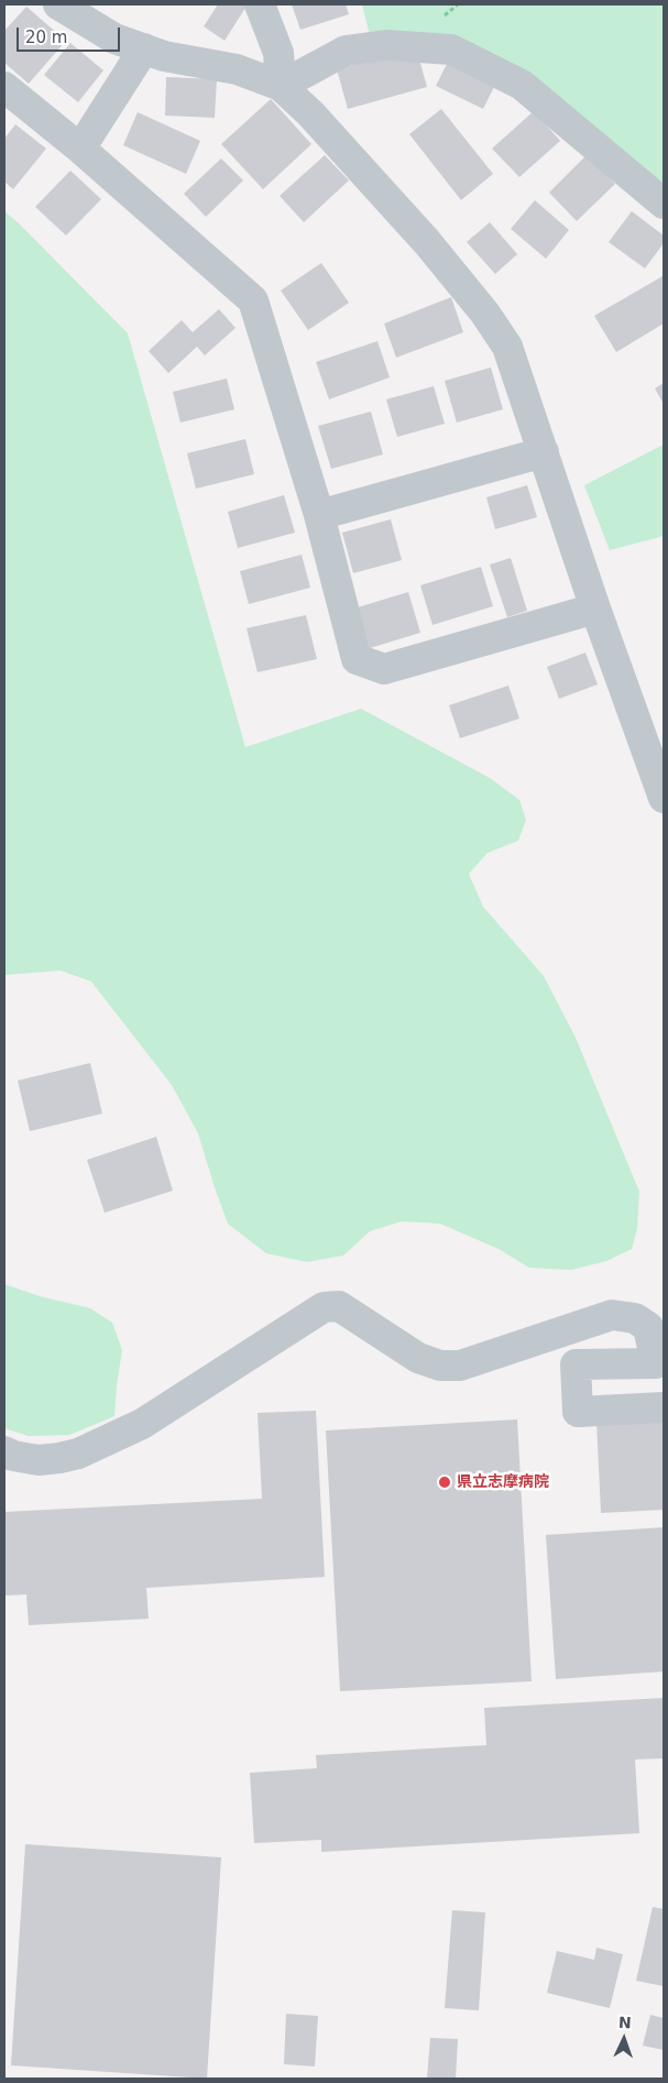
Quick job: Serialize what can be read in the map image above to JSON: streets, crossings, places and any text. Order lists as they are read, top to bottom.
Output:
{
  "places": ["県立志摩病院"],
  "scale_bar": "20 m",
  "north": "top"
}
